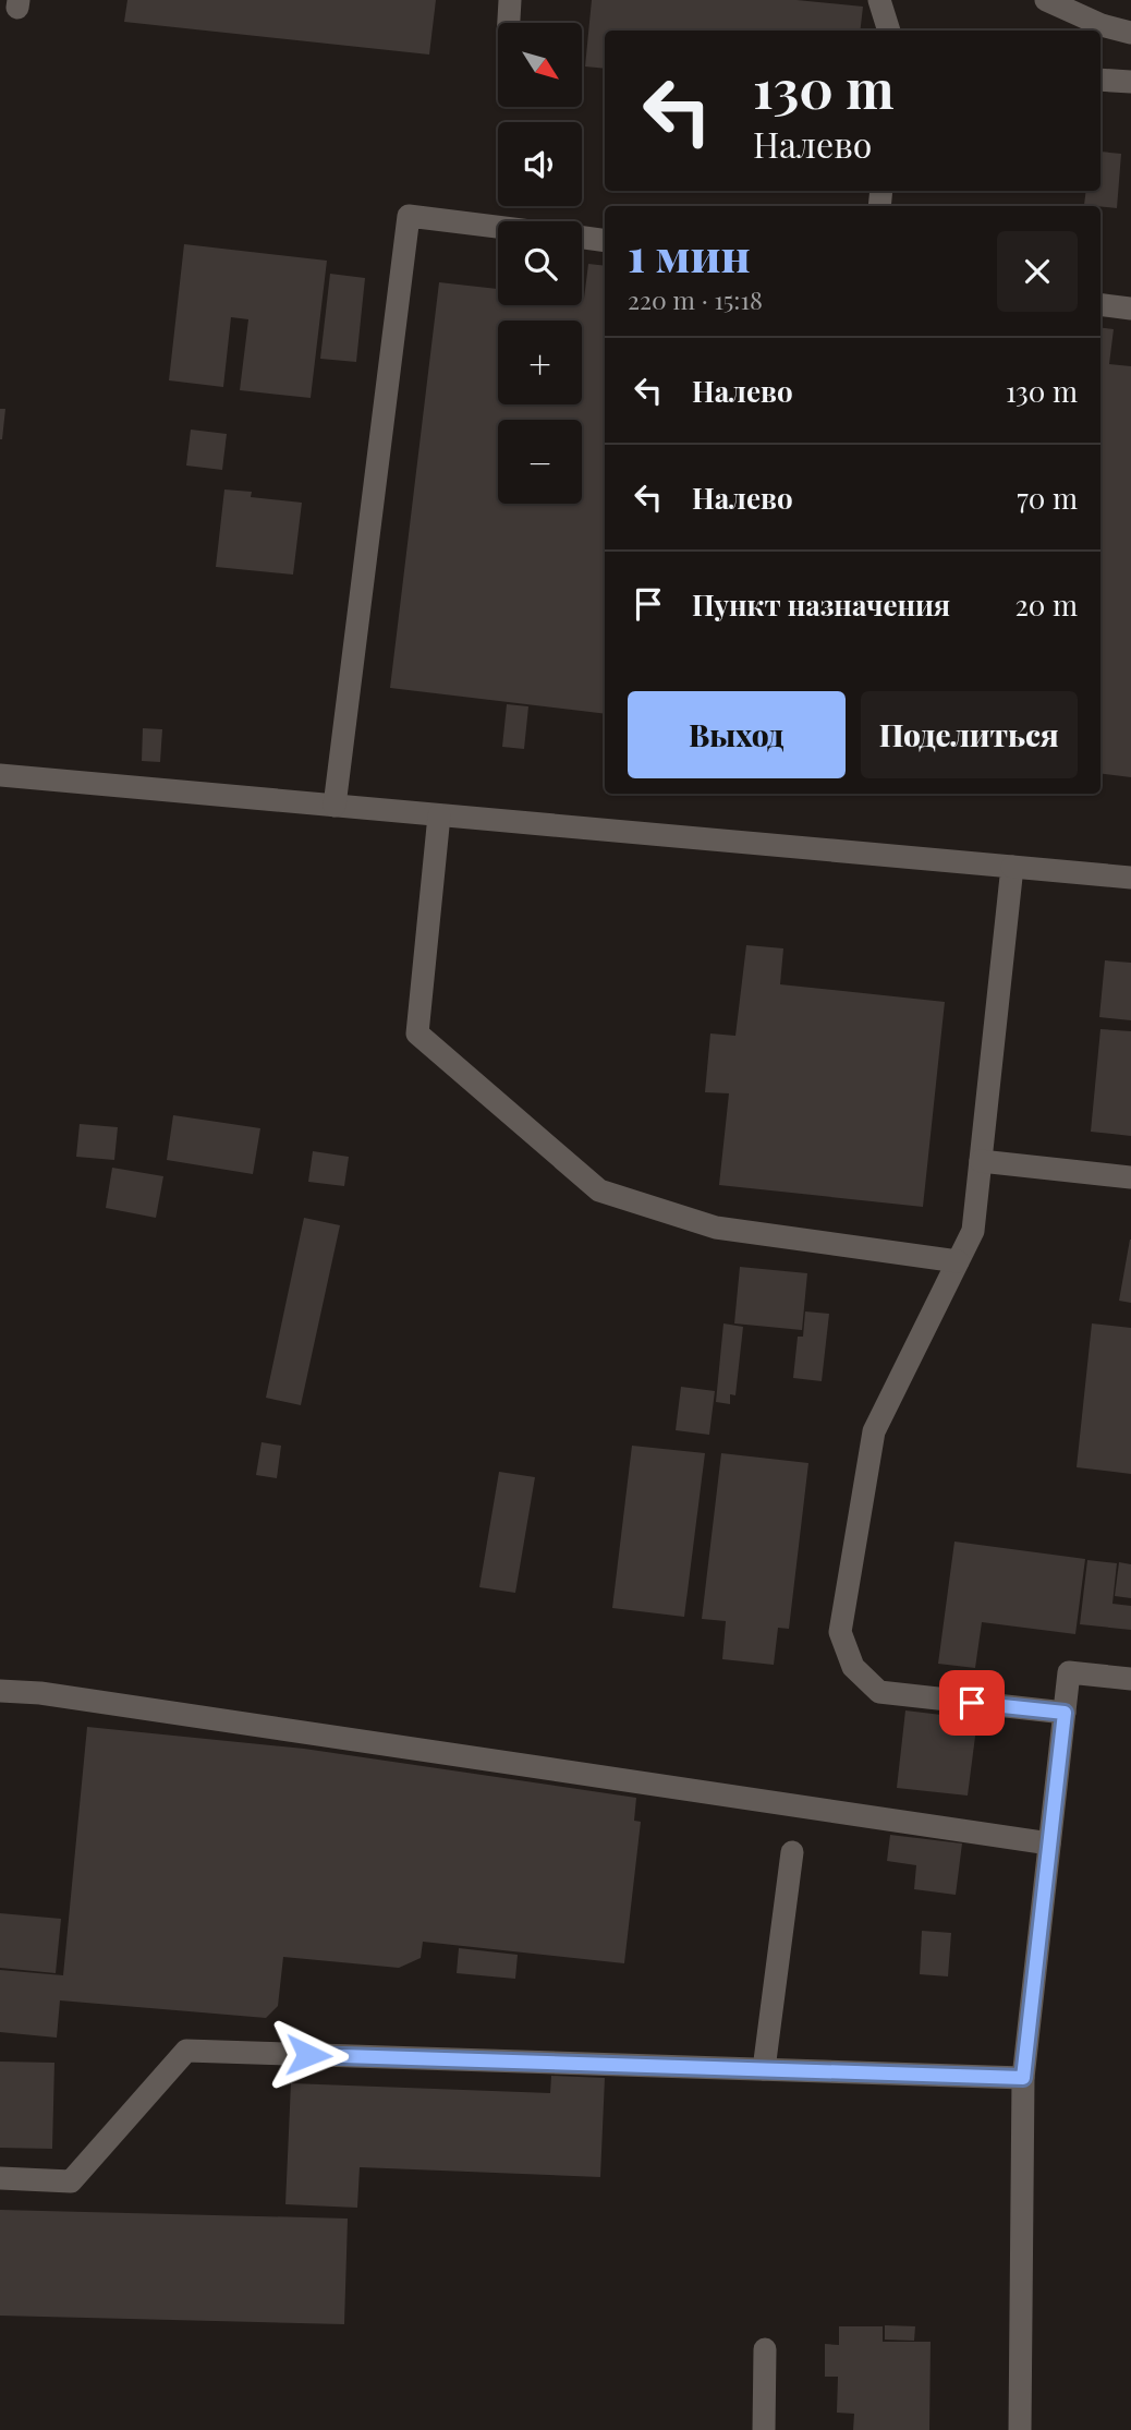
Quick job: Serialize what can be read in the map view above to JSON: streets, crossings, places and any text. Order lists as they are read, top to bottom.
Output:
{
  "north": "bottom right",
  "page": {
    "map_buttons": ["+", "−"],
    "turn": ["130 m", "Налево"],
    "heading": ["1 мин", "220 m · 15:18"],
    "list": [
      {
        "name": "Налево",
        "value": "130 m"
      },
      {
        "name": "Налево",
        "value": "70 m"
      },
      {
        "name": "Пункт назначения",
        "value": "20 m"
      }
    ],
    "buttons": ["Выход", "Поделиться"]
  }
}
